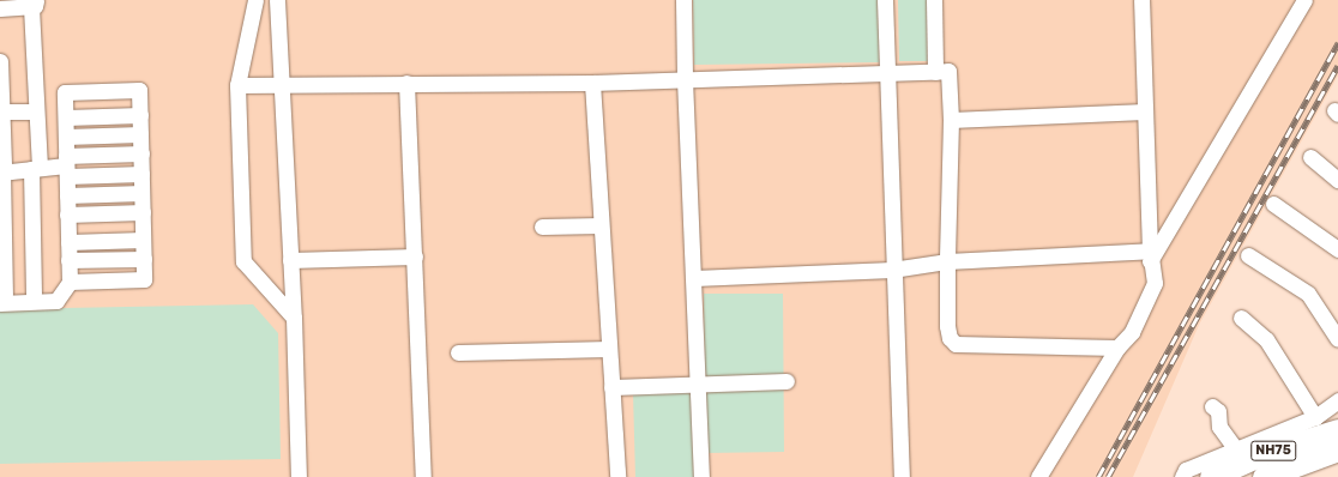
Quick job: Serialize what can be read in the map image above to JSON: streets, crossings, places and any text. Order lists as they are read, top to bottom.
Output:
{
  "streets": {
    "highway": ["NH75"]
  }
}
